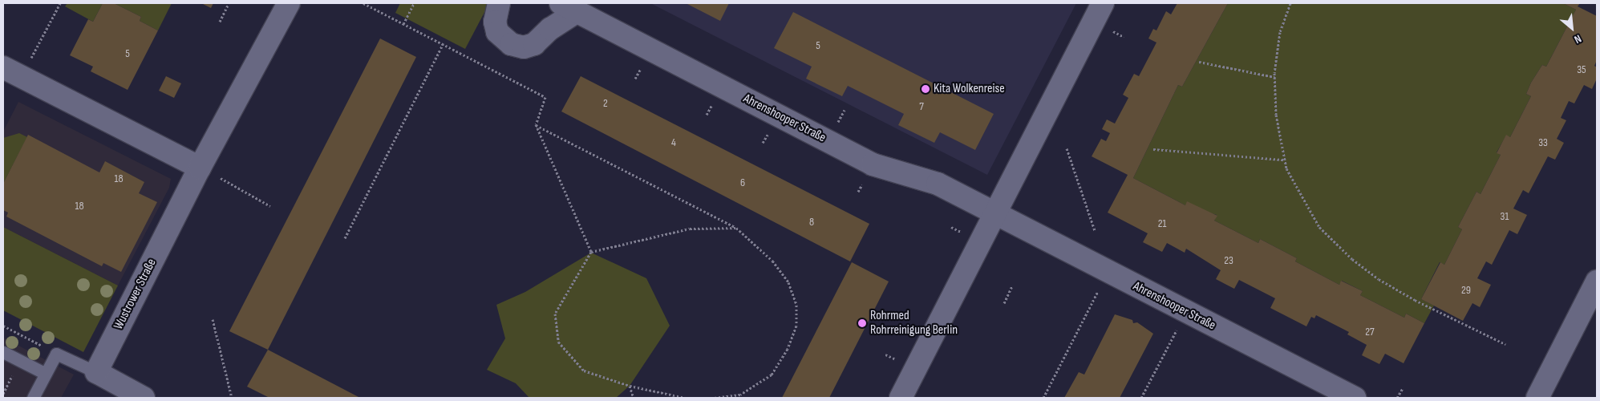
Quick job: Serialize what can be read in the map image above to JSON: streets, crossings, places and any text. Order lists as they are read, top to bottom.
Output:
{
  "streets": {
    "street": ["Ahrenshooper Straße", "Wustrower Straße"]
  },
  "places": ["Kita Wolkenreise", "Rohrmed Rohrreinigung Berlin"],
  "house_numbers": [
    "5",
    "5",
    "35",
    "2",
    "7",
    "4",
    "33",
    "18",
    "6",
    "18",
    "31",
    "8",
    "21",
    "23",
    "29",
    "27"
  ],
  "north": "bottom right"
}
